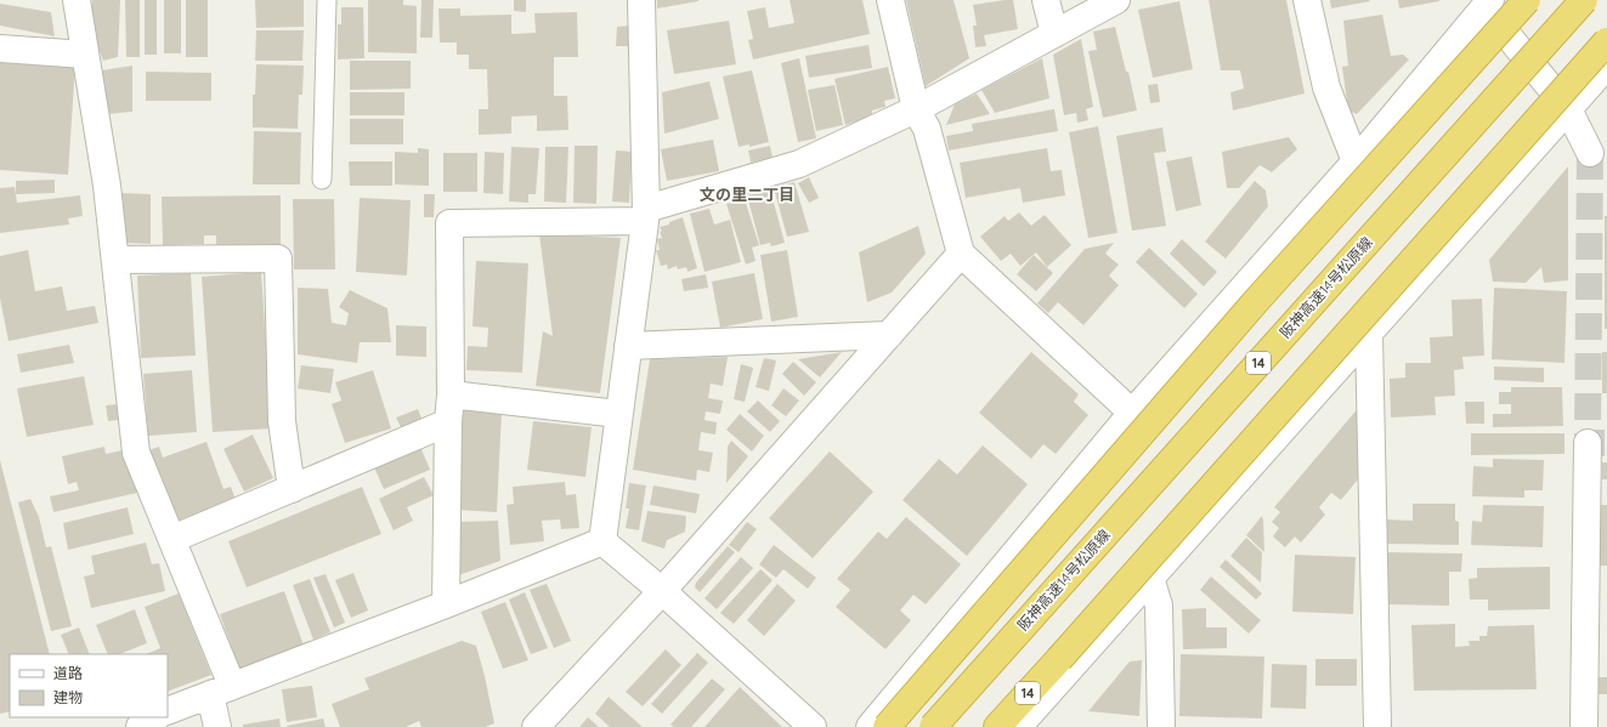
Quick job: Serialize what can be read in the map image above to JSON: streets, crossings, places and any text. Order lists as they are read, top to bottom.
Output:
{
  "streets": {
    "highway": ["阪神高速14号松原線", "14"]
  },
  "districts": ["文の里二丁目"],
  "legend": ["道路", "建物"]
}
